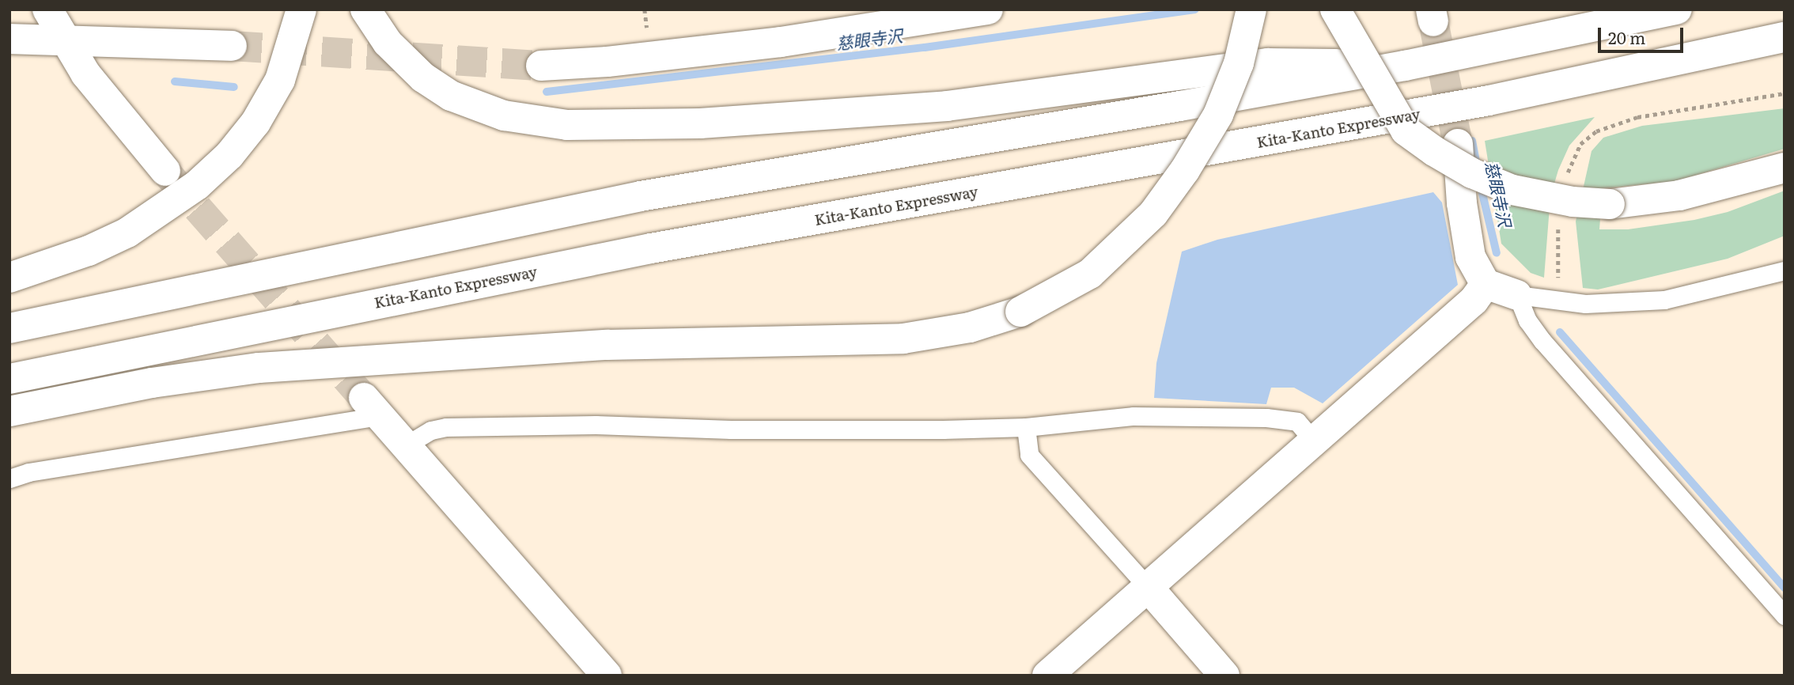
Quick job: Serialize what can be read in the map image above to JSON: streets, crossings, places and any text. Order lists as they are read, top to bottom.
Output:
{
  "streets": {
    "main road": ["Kita-Kanto Expressway"]
  },
  "water": ["慈眼寺沢"],
  "scale_bar": "20 m"
}
